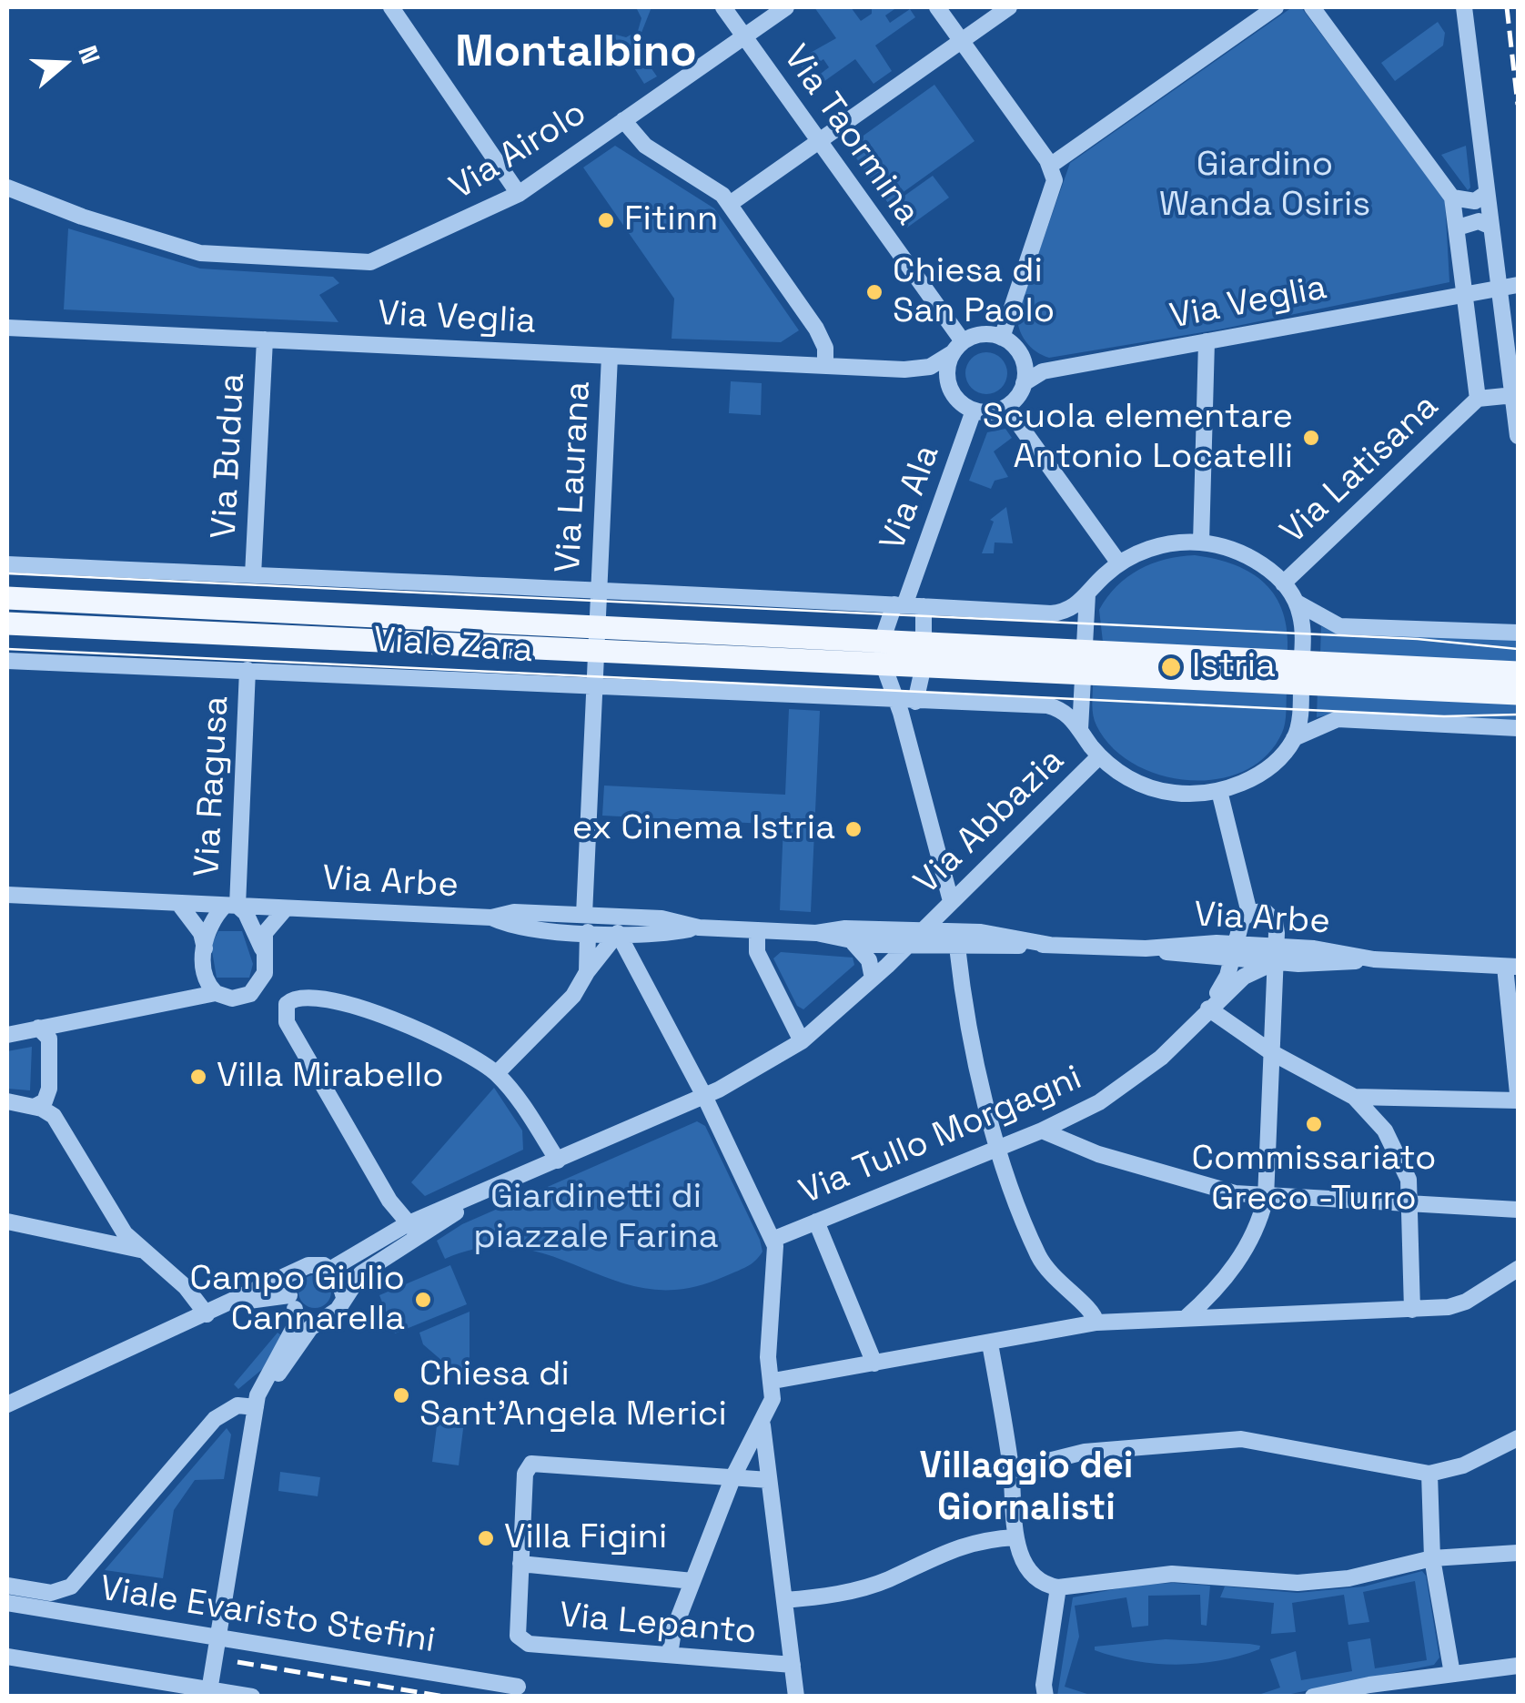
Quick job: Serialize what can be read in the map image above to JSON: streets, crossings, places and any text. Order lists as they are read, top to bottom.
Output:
{
  "streets": {
    "main road": ["Viale Zara"],
    "street": [
      "Via Taormina",
      "Via Airolo",
      "Via Veglia",
      "Via Budua",
      "Via Latisana",
      "Via Laurana",
      "Via Ala",
      "Via Ragusa",
      "Via Abbazia",
      "Via Arbe",
      "Via Tullo Morgagni",
      "Viale Evaristo Stefini",
      "Via Lepanto"
    ]
  },
  "crossings": [
    ["Via Taormina", "Via Airolo"],
    ["Via Taormina", "Via Veglia"],
    ["Via Taormina", "Via Ala"],
    ["Via Veglia", "Via Budua"],
    ["Via Veglia", "Via Laurana"],
    ["Via Veglia", "Via Ala"],
    ["Via Budua", "Viale Zara"],
    ["Via Laurana", "Viale Zara"],
    ["Via Ala", "Viale Zara"],
    ["Viale Zara", "Via Ragusa"],
    ["Via Ragusa", "Via Arbe"],
    ["Via Abbazia", "Via Arbe"],
    ["Via Arbe", "Via Tullo Morgagni"]
  ],
  "districts": ["Montalbino", "Villaggio dei Giornalisti"],
  "parks": ["Giardino Wanda Osiris", "Giardinetti di piazzale Farina"],
  "places": [
    "Fitinn",
    "Chiesa di San Paolo",
    "Scuola elementare Antonio Locatelli",
    "Istria",
    "ex Cinema Istria",
    "Villa Mirabello",
    "Commissariato Greco -Turro",
    "Campo Giulio Cannarella",
    "Chiesa di Sant’Angela Merici",
    "Villa Figini"
  ],
  "north": "right"
}
